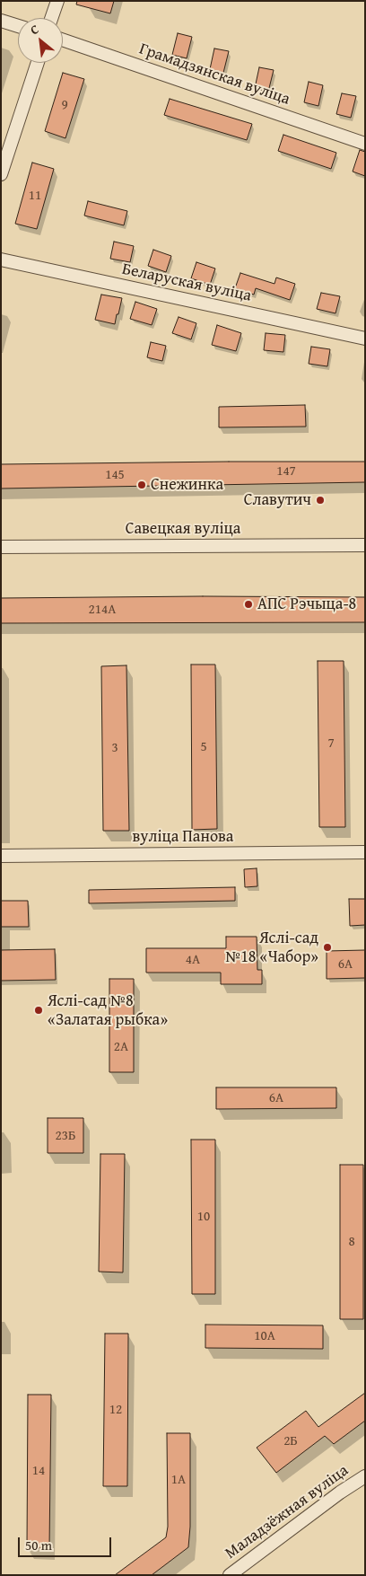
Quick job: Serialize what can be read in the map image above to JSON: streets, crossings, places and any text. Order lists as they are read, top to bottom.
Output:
{
  "streets": {
    "street": [
      "Грамадзянская вуліца",
      "Беларуская вуліца",
      "Савецкая вуліца",
      "вуліца Панова",
      "Маладзёжная вуліца"
    ]
  },
  "places": [
    "Снежинка",
    "Славутич",
    "АПС Рэчыца-8",
    "Яслі-сад №18 «Чабор»",
    "Яслі-сад №8 «Залатая рыбка»"
  ],
  "house_numbers": [
    "9",
    "11",
    "147",
    "145",
    "214А",
    "7",
    "5",
    "3",
    "4А",
    "6А",
    "2А",
    "6А",
    "23Б",
    "10",
    "8",
    "10А",
    "12",
    "2Б",
    "14",
    "1А"
  ],
  "scale_bar": "50 m",
  "north": "top left"
}
